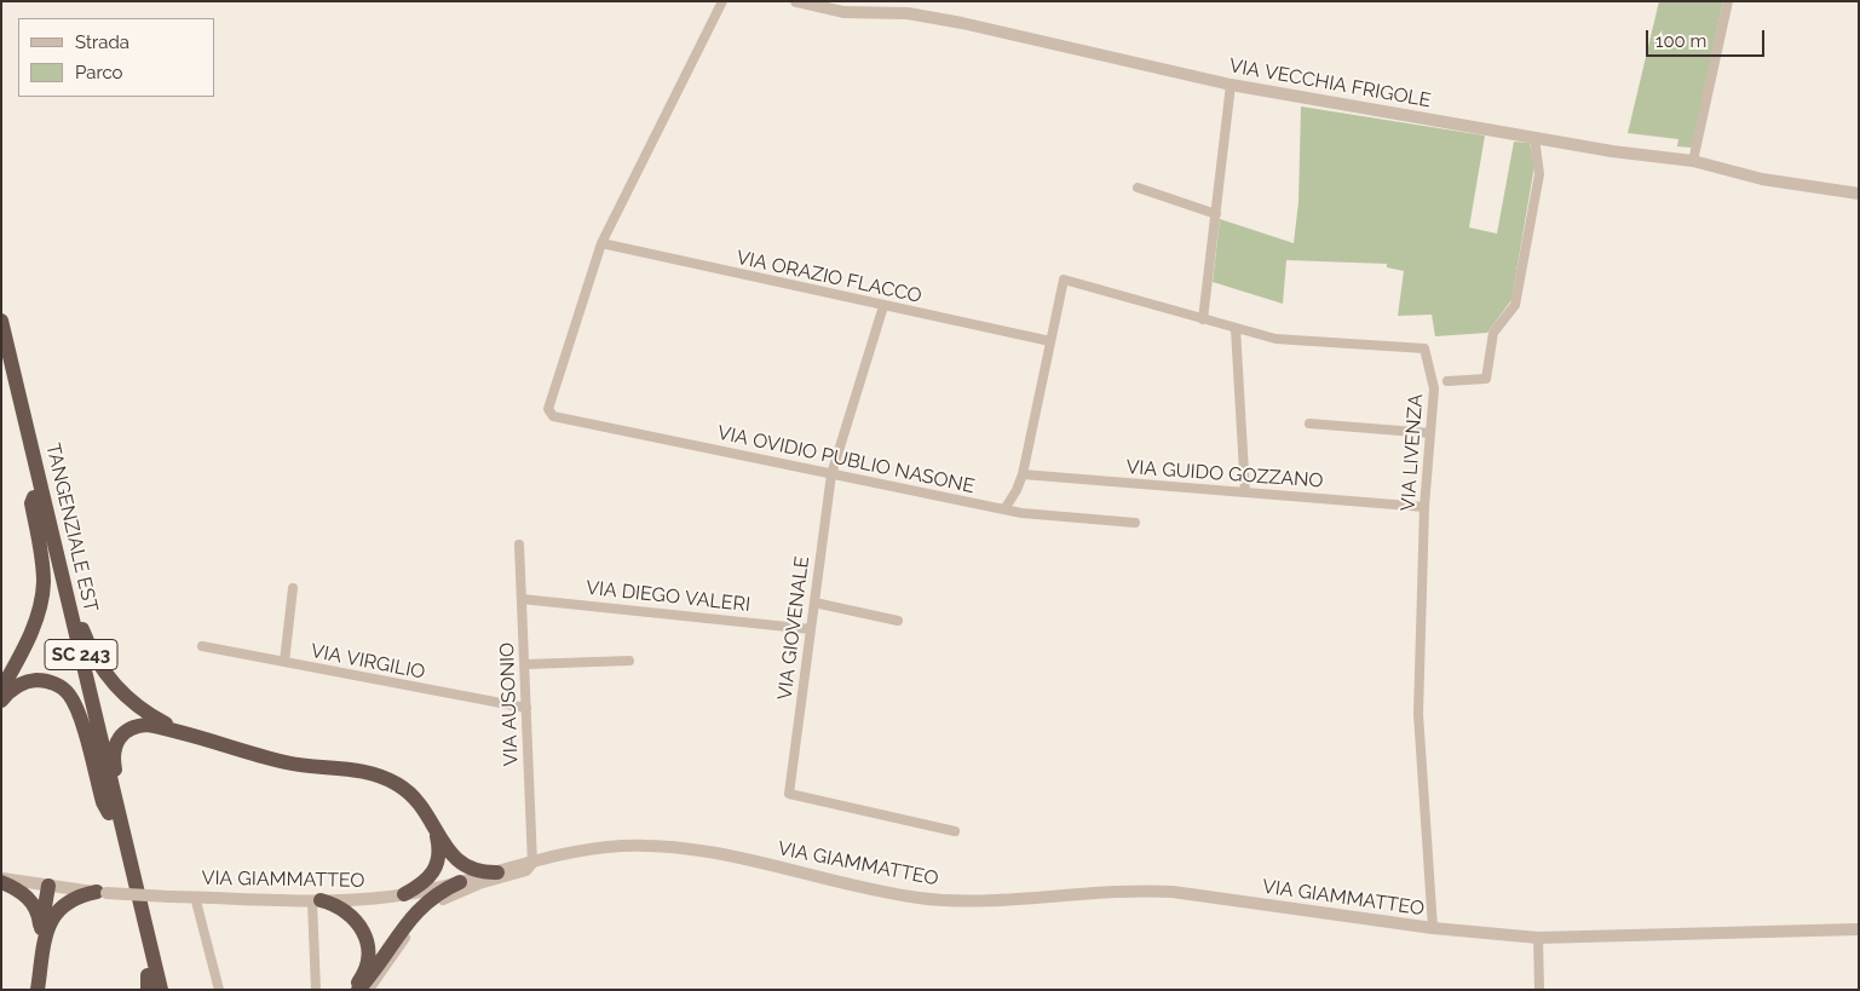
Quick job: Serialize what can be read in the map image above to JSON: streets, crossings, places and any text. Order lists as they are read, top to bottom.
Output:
{
  "streets": {
    "highway": ["TANGENZIALE EST", "SC 243"],
    "street": [
      "VIA VECCHIA FRIGOLE",
      "VIA ORAZIO FLACCO",
      "VIA LIVENZA",
      "VIA OVIDIO PUBLIO NASONE",
      "VIA GUIDO GOZZANO",
      "VIA DIEGO VALERI",
      "VIA GIOVENALE",
      "VIA VIRGILIO",
      "VIA AUSONIO",
      "VIA GIAMMATTEO"
    ]
  },
  "crossings": [
    ["VIA ORAZIO FLACCO", "VIA LIVENZA"],
    ["VIA ORAZIO FLACCO", "VIA OVIDIO PUBLIO NASONE"],
    ["VIA ORAZIO FLACCO", "VIA GIOVENALE"],
    ["VIA LIVENZA", "VIA GUIDO GOZZANO"],
    ["VIA LIVENZA", "VIA GIAMMATTEO"],
    ["VIA OVIDIO PUBLIO NASONE", "VIA GIOVENALE"],
    ["VIA DIEGO VALERI", "VIA GIOVENALE"],
    ["VIA DIEGO VALERI", "VIA AUSONIO"],
    ["VIA VIRGILIO", "VIA AUSONIO"],
    ["VIA AUSONIO", "VIA GIAMMATTEO"]
  ],
  "legend": ["Strada", "Parco"],
  "scale_bar": "100 m"
}
